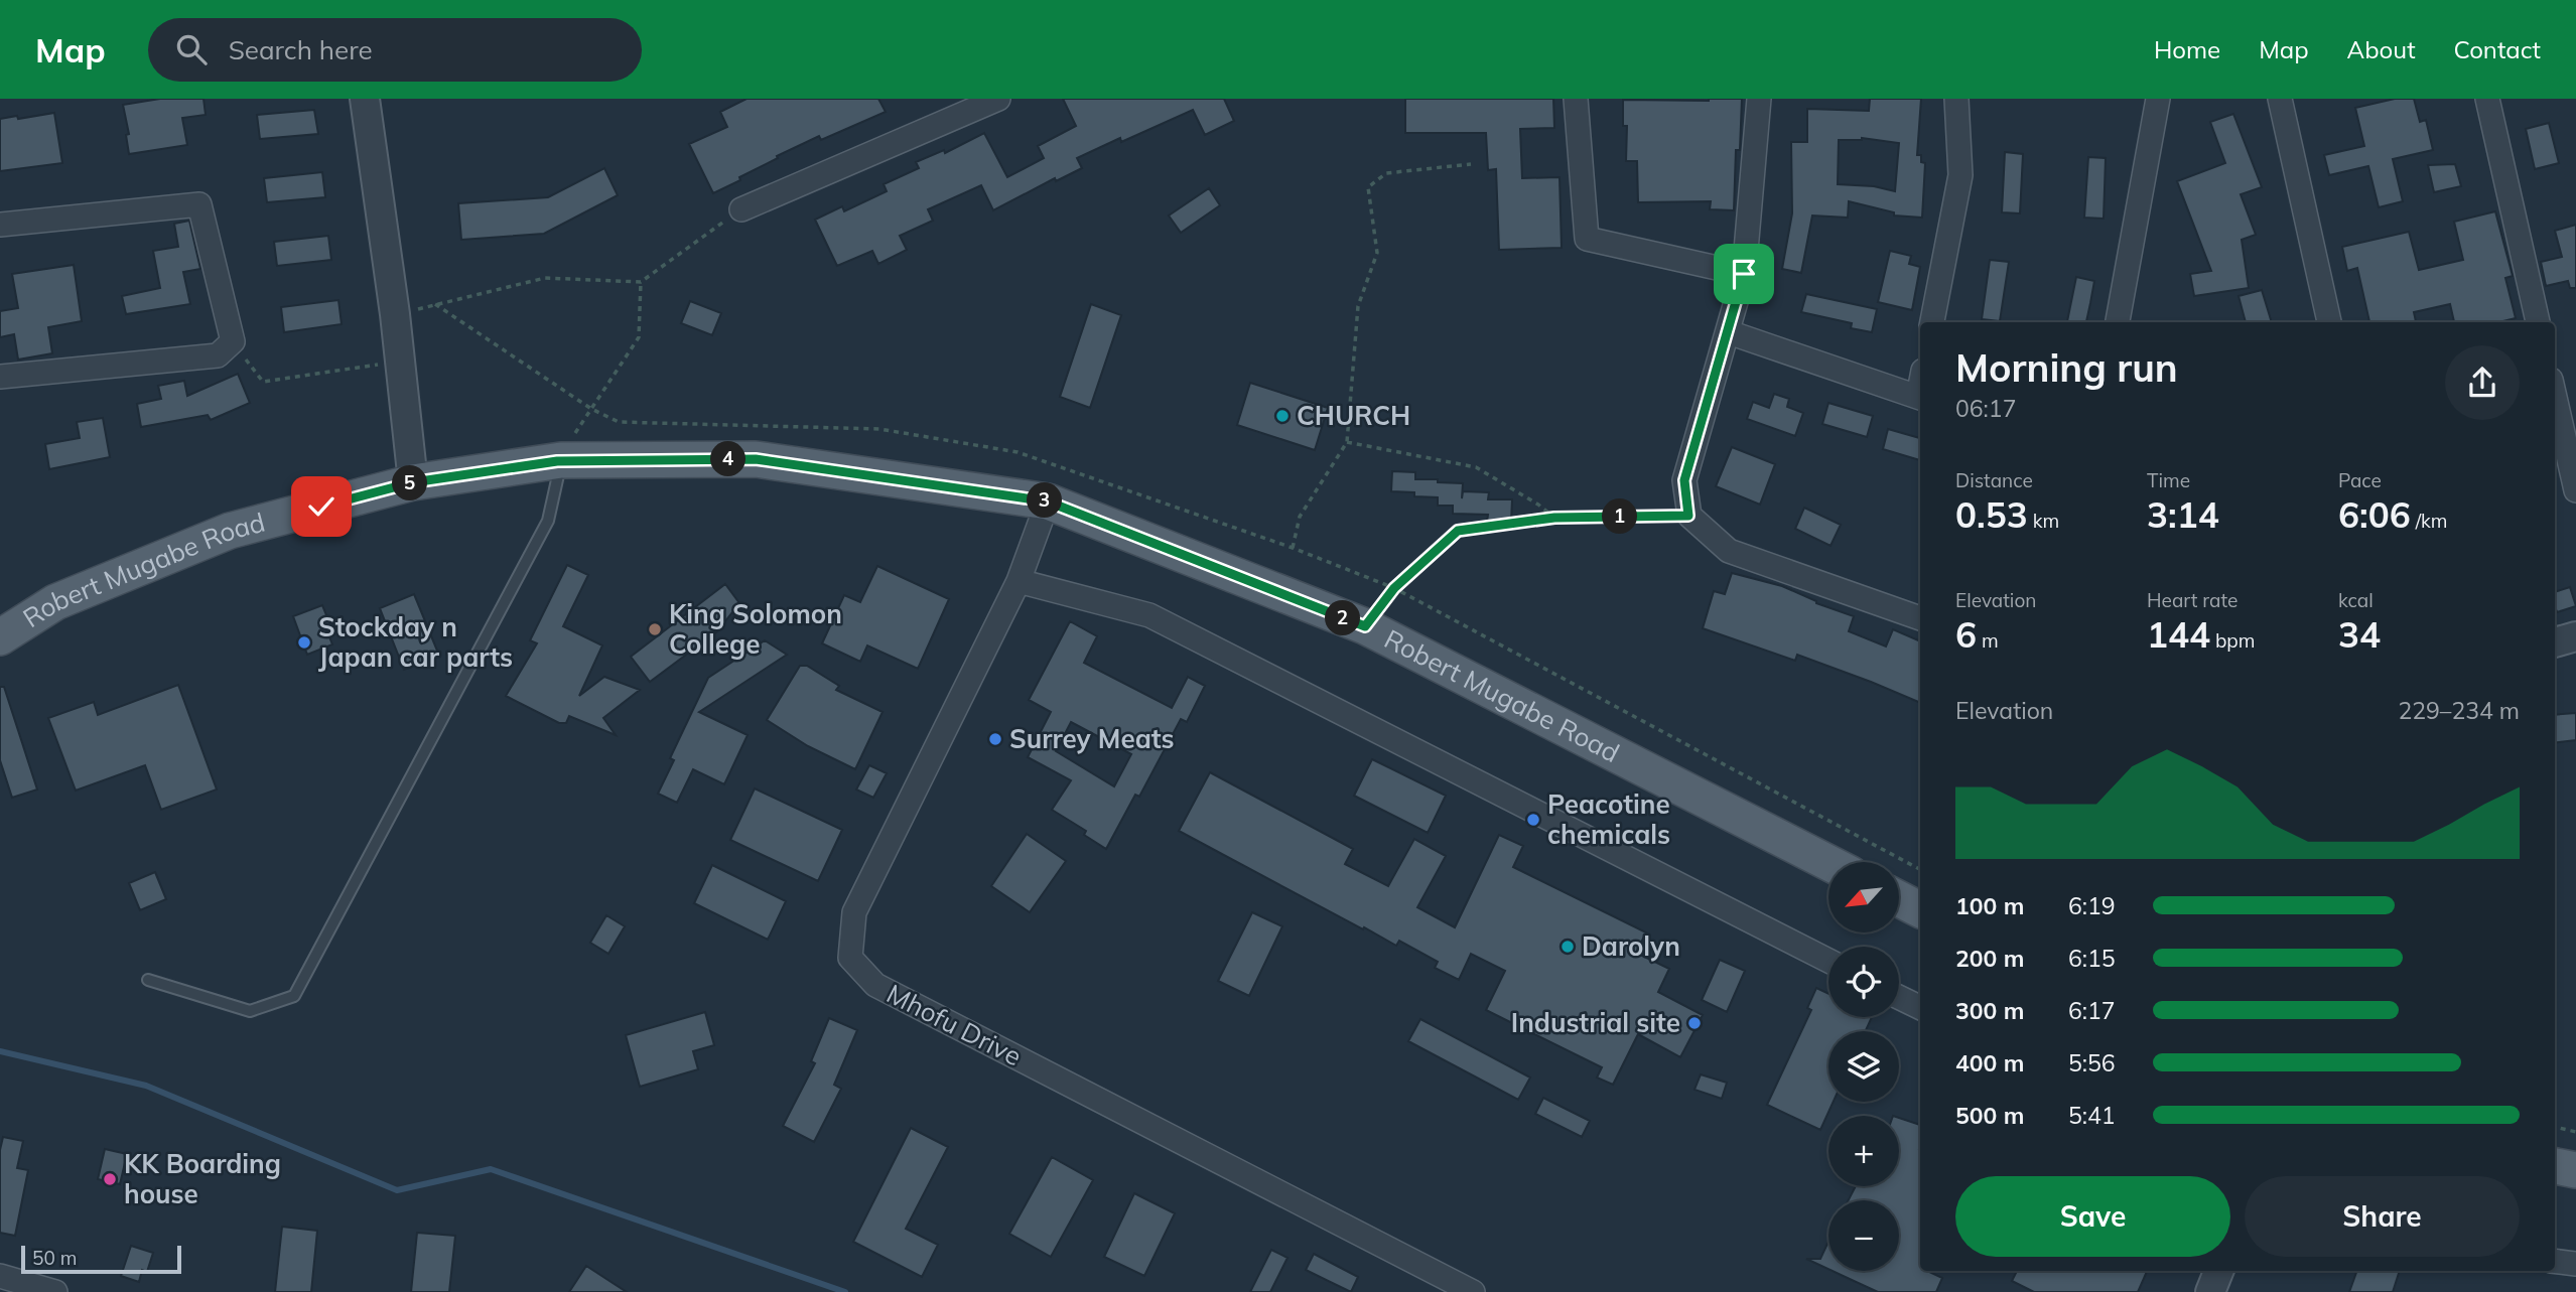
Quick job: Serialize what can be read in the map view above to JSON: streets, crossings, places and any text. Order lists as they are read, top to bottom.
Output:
{
  "streets": {
    "main road": ["Robert Mugabe Road"],
    "street": ["Mhofu Drive"]
  },
  "crossings": [
    ["Robert Mugabe Road", "Mhofu Drive"]
  ],
  "places": [
    "CHURCH",
    "King Solomon College",
    "Stockday n Japan car parts",
    "Surrey Meats",
    "Peacotine chemicals",
    "Darolyn",
    "Industrial site",
    "KK Boarding house"
  ],
  "scale_bar": "50 m",
  "north": "bottom left",
  "page": {
    "header": "Map",
    "search": "Search here",
    "nav": [
      "Home",
      "Map",
      "About",
      "Contact"
    ],
    "heading": ["Morning run", "06:17"],
    "pins": [
      "4",
      "5",
      "3",
      "1",
      "2"
    ],
    "stats": [
      ["Distance", "0.53 km"],
      ["Time", "3:14"],
      ["Pace", "6:06 /km"],
      ["Elevation", "6 m"],
      ["Heart rate", "144 bpm"],
      ["kcal", "34"]
    ],
    "chart": ["Elevation", "229–234 m"],
    "map_buttons": ["+", "−"],
    "list": [
      {
        "name": "100 m",
        "note": "6:19"
      },
      {
        "name": "200 m",
        "note": "6:15"
      },
      {
        "name": "300 m",
        "note": "6:17"
      },
      {
        "name": "400 m",
        "note": "5:56"
      },
      {
        "name": "500 m",
        "note": "5:41"
      }
    ],
    "buttons": ["Save", "Share"],
    "scale": "50 m"
  }
}
